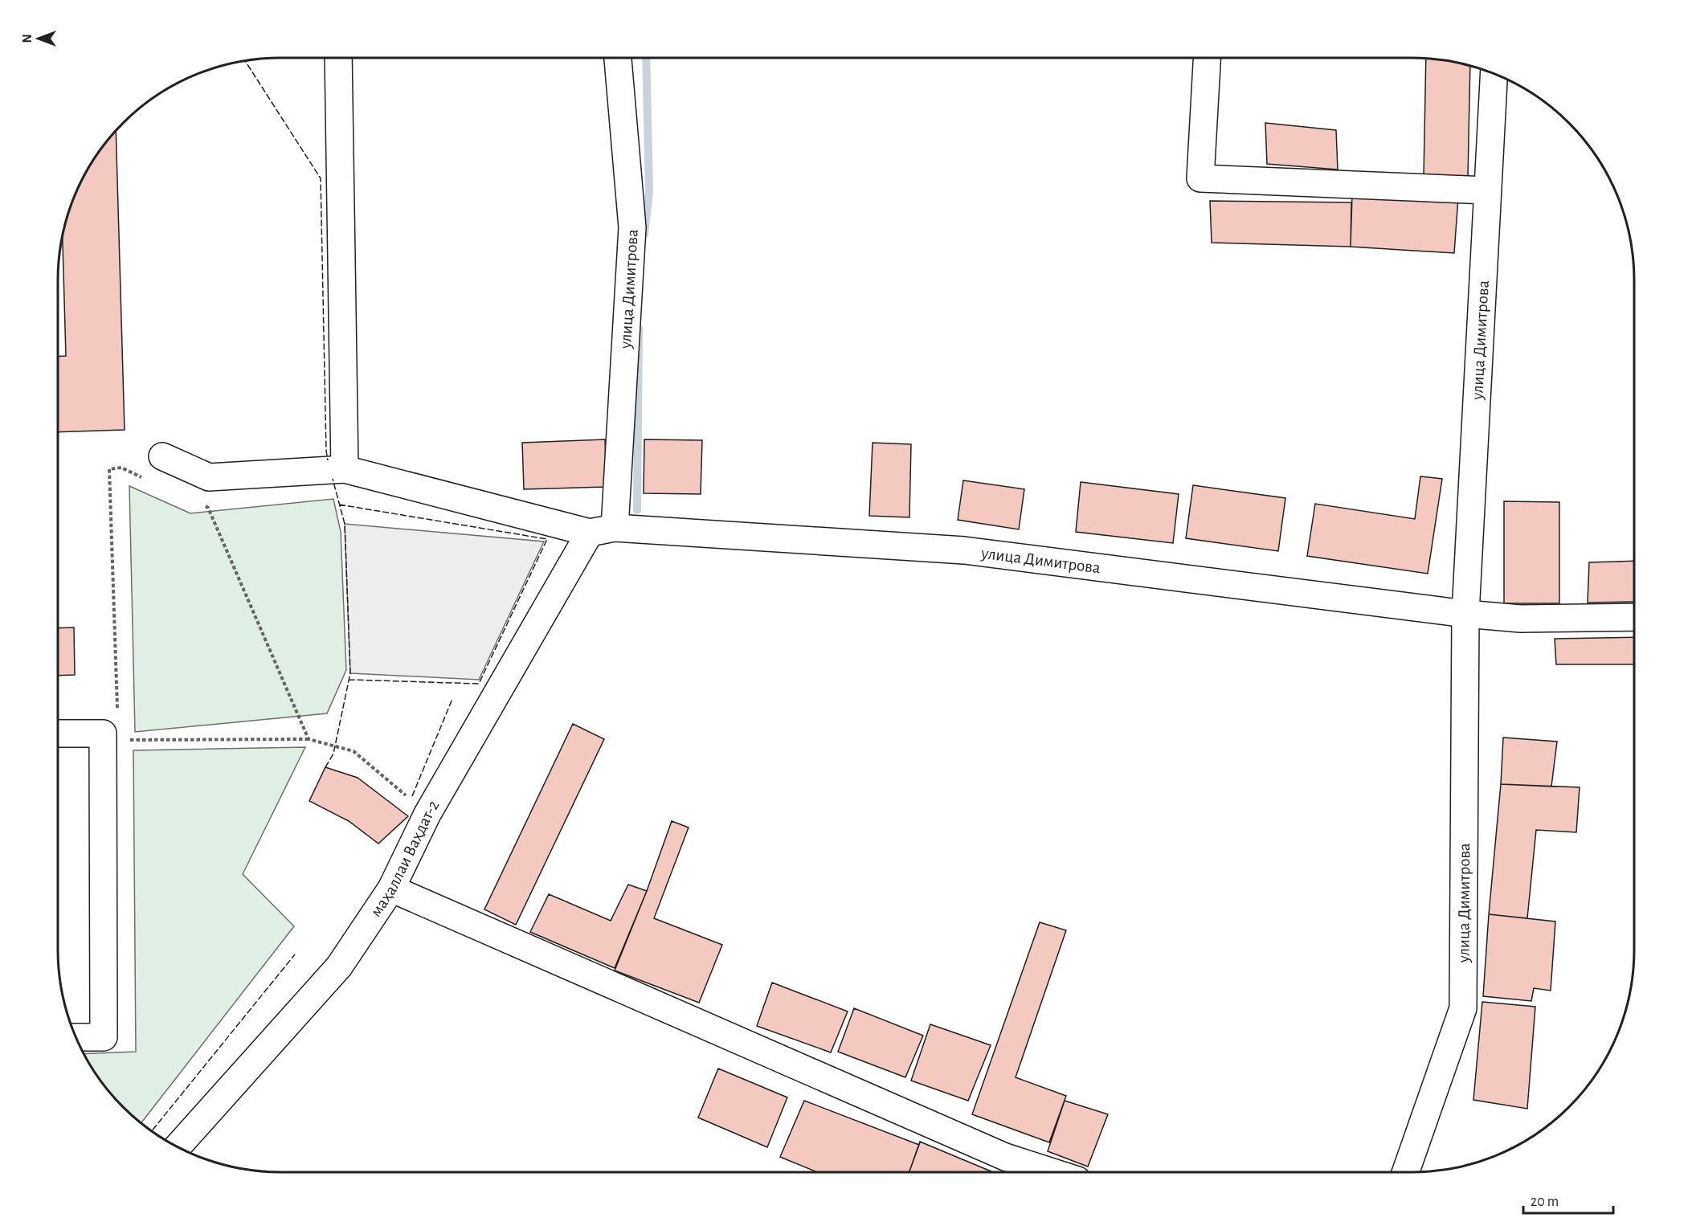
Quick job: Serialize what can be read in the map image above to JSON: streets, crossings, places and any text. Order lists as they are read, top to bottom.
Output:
{
  "streets": {
    "street": ["улица Димитрова", "маҳаллаи Ваҳдат-2"]
  },
  "crossings": [
    ["улица Димитрова", "маҳаллаи Ваҳдат-2"]
  ],
  "scale_bar": "20 m",
  "north": "left"
}
